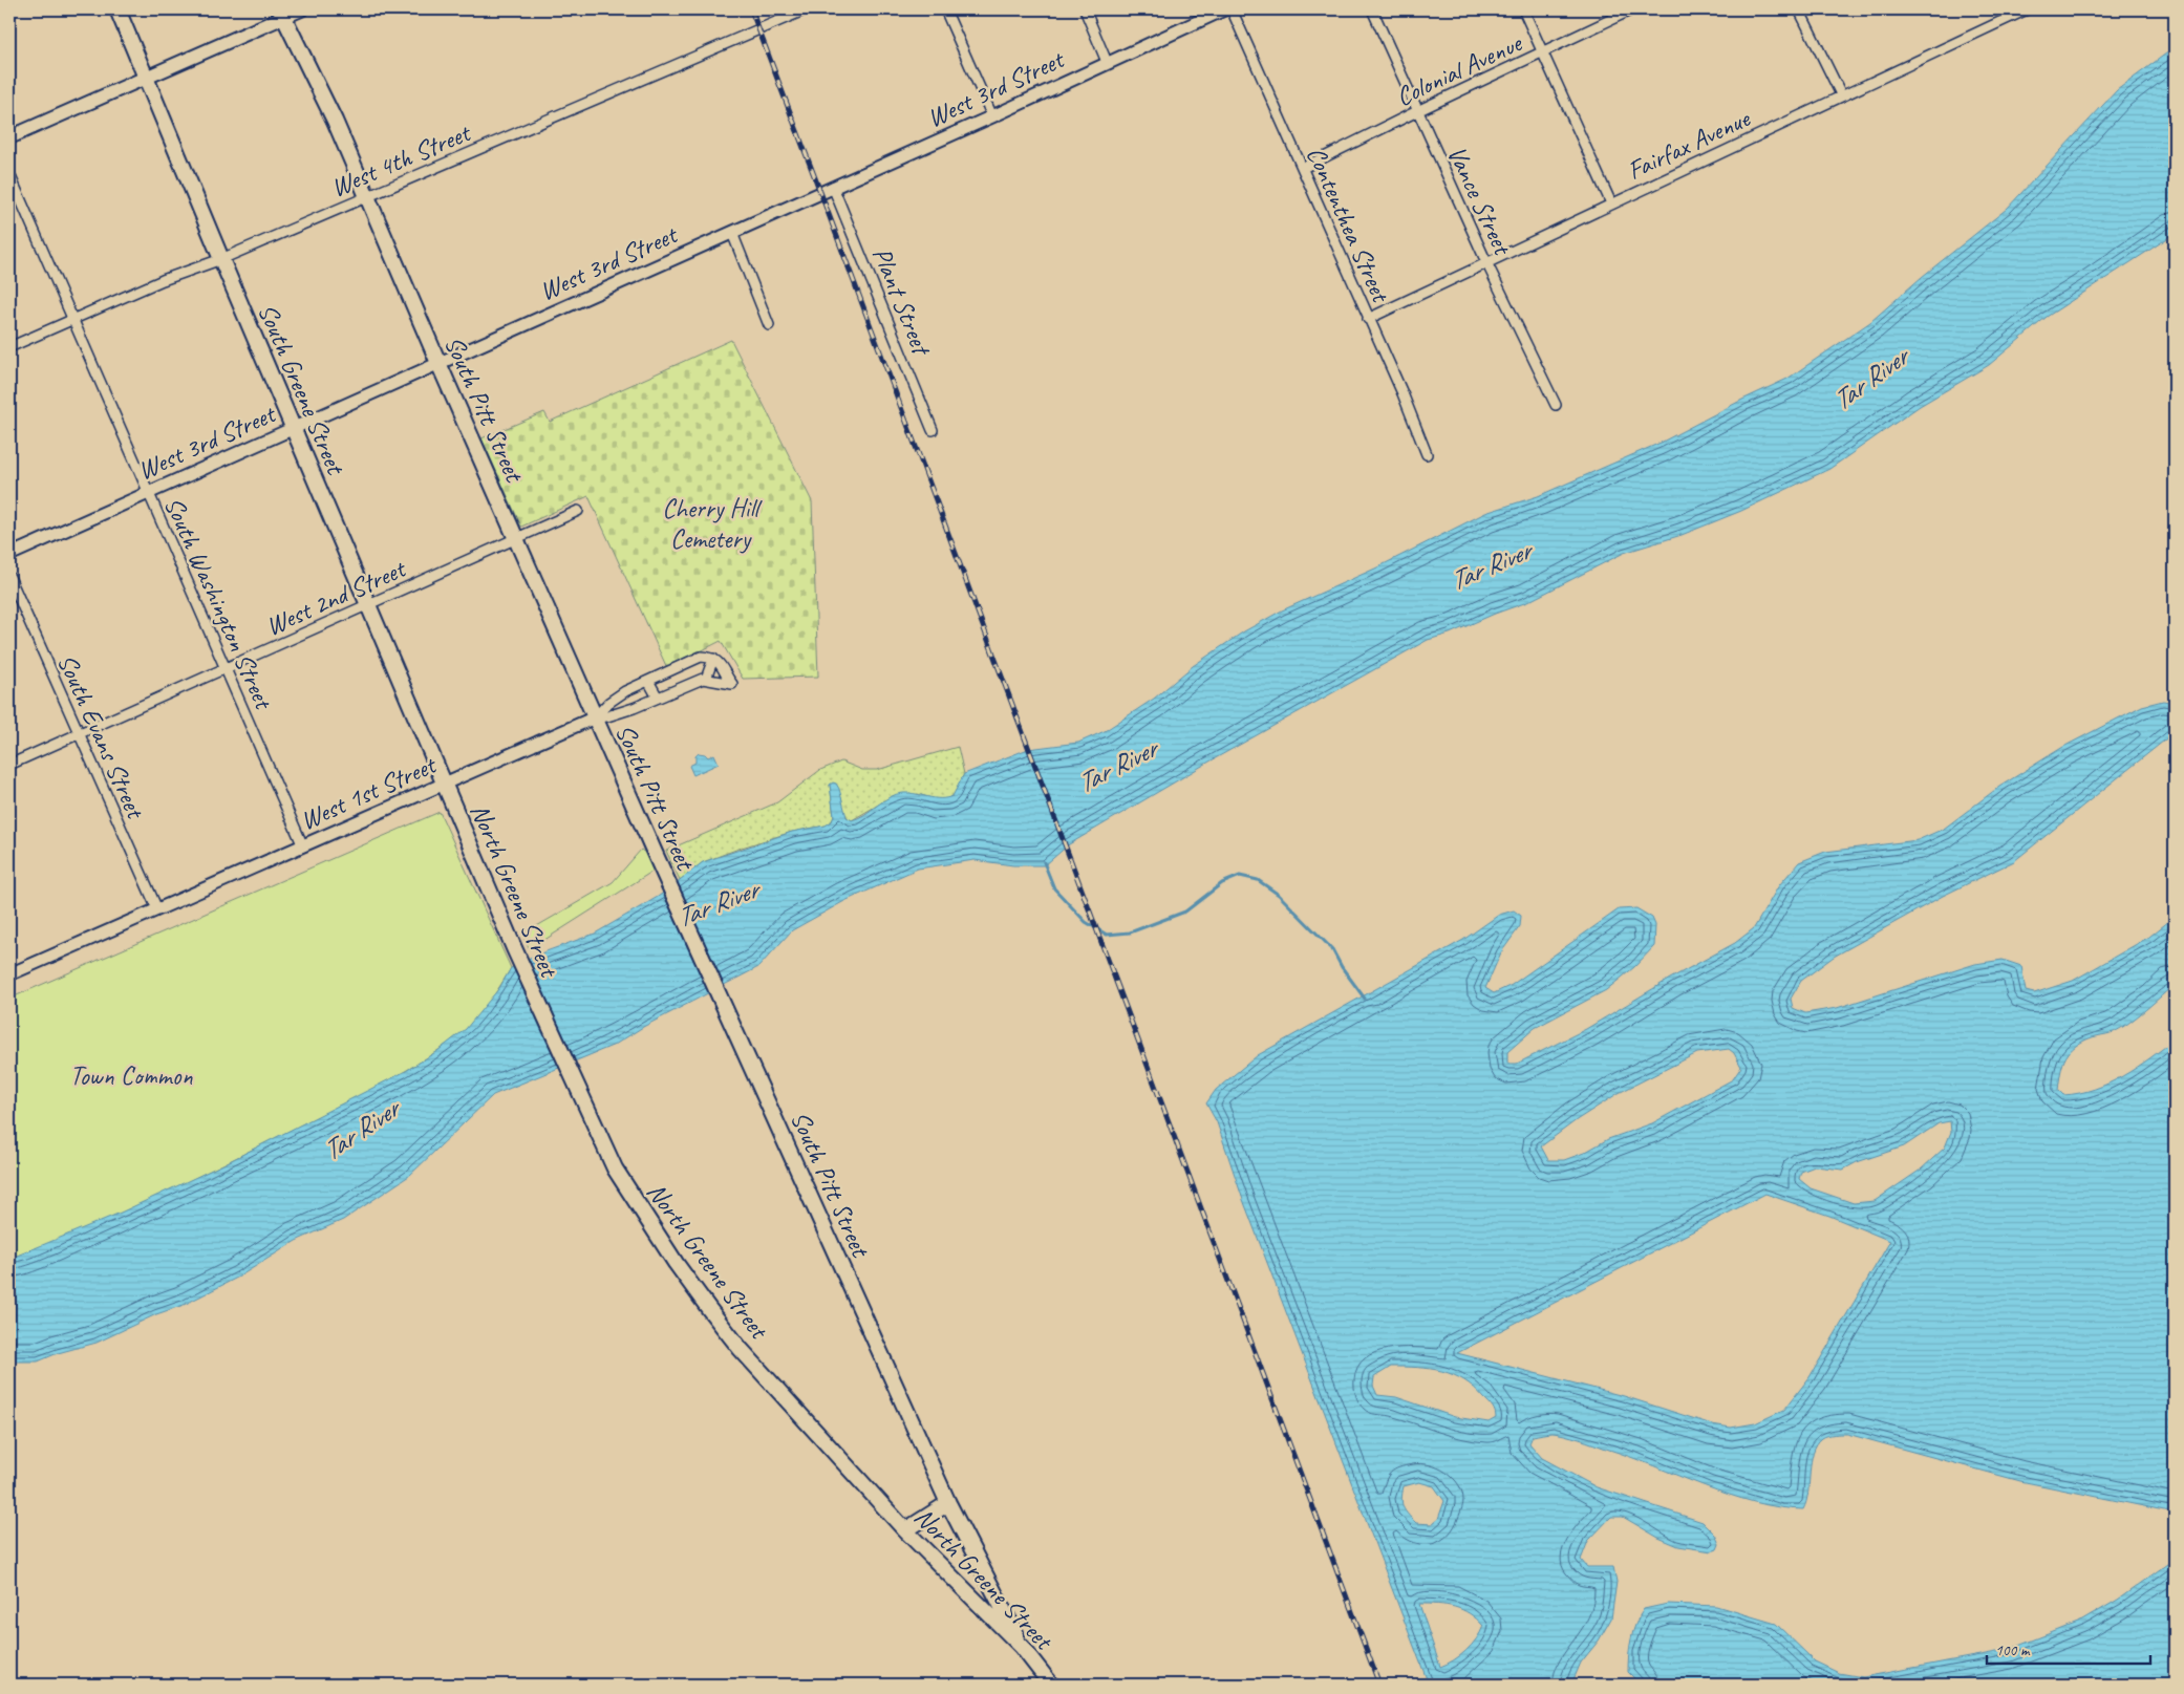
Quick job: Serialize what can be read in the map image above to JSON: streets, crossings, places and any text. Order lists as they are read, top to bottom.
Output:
{
  "streets": {
    "main road": ["South Greene Street", "South Pitt Street", "North Greene Street"],
    "street": [
      "Colonial Avenue",
      "West 3rd Street",
      "Fairfax Avenue",
      "West 4th Street",
      "Vance Street",
      "Contenthea Street",
      "Plant Street",
      "West 2nd Street",
      "South Washington Street",
      "South Evans Street",
      "West 1st Street"
    ]
  },
  "crossings": [
    ["Colonial Avenue", "Vance Street"],
    ["Colonial Avenue", "Contenthea Street"],
    ["West 3rd Street", "Plant Street"],
    ["West 3rd Street", "South Greene Street"],
    ["West 3rd Street", "South Pitt Street"],
    ["West 3rd Street", "South Washington Street"],
    ["Fairfax Avenue", "Vance Street"],
    ["Fairfax Avenue", "Contenthea Street"],
    ["West 4th Street", "South Greene Street"],
    ["West 4th Street", "South Pitt Street"],
    ["West 4th Street", "South Washington Street"],
    ["South Greene Street", "West 2nd Street"],
    ["South Greene Street", "West 1st Street"],
    ["South Greene Street", "North Greene Street"],
    ["South Pitt Street", "West 2nd Street"],
    ["South Pitt Street", "West 1st Street"],
    ["South Pitt Street", "North Greene Street"],
    ["West 2nd Street", "South Washington Street"],
    ["West 2nd Street", "South Evans Street"],
    ["South Washington Street", "West 1st Street"],
    ["South Evans Street", "West 1st Street"],
    ["West 1st Street", "North Greene Street"]
  ],
  "water": ["Tar River"],
  "parks": ["Cherry Hill Cemetery", "Town Common"],
  "scale_bar": "100 m"
}
